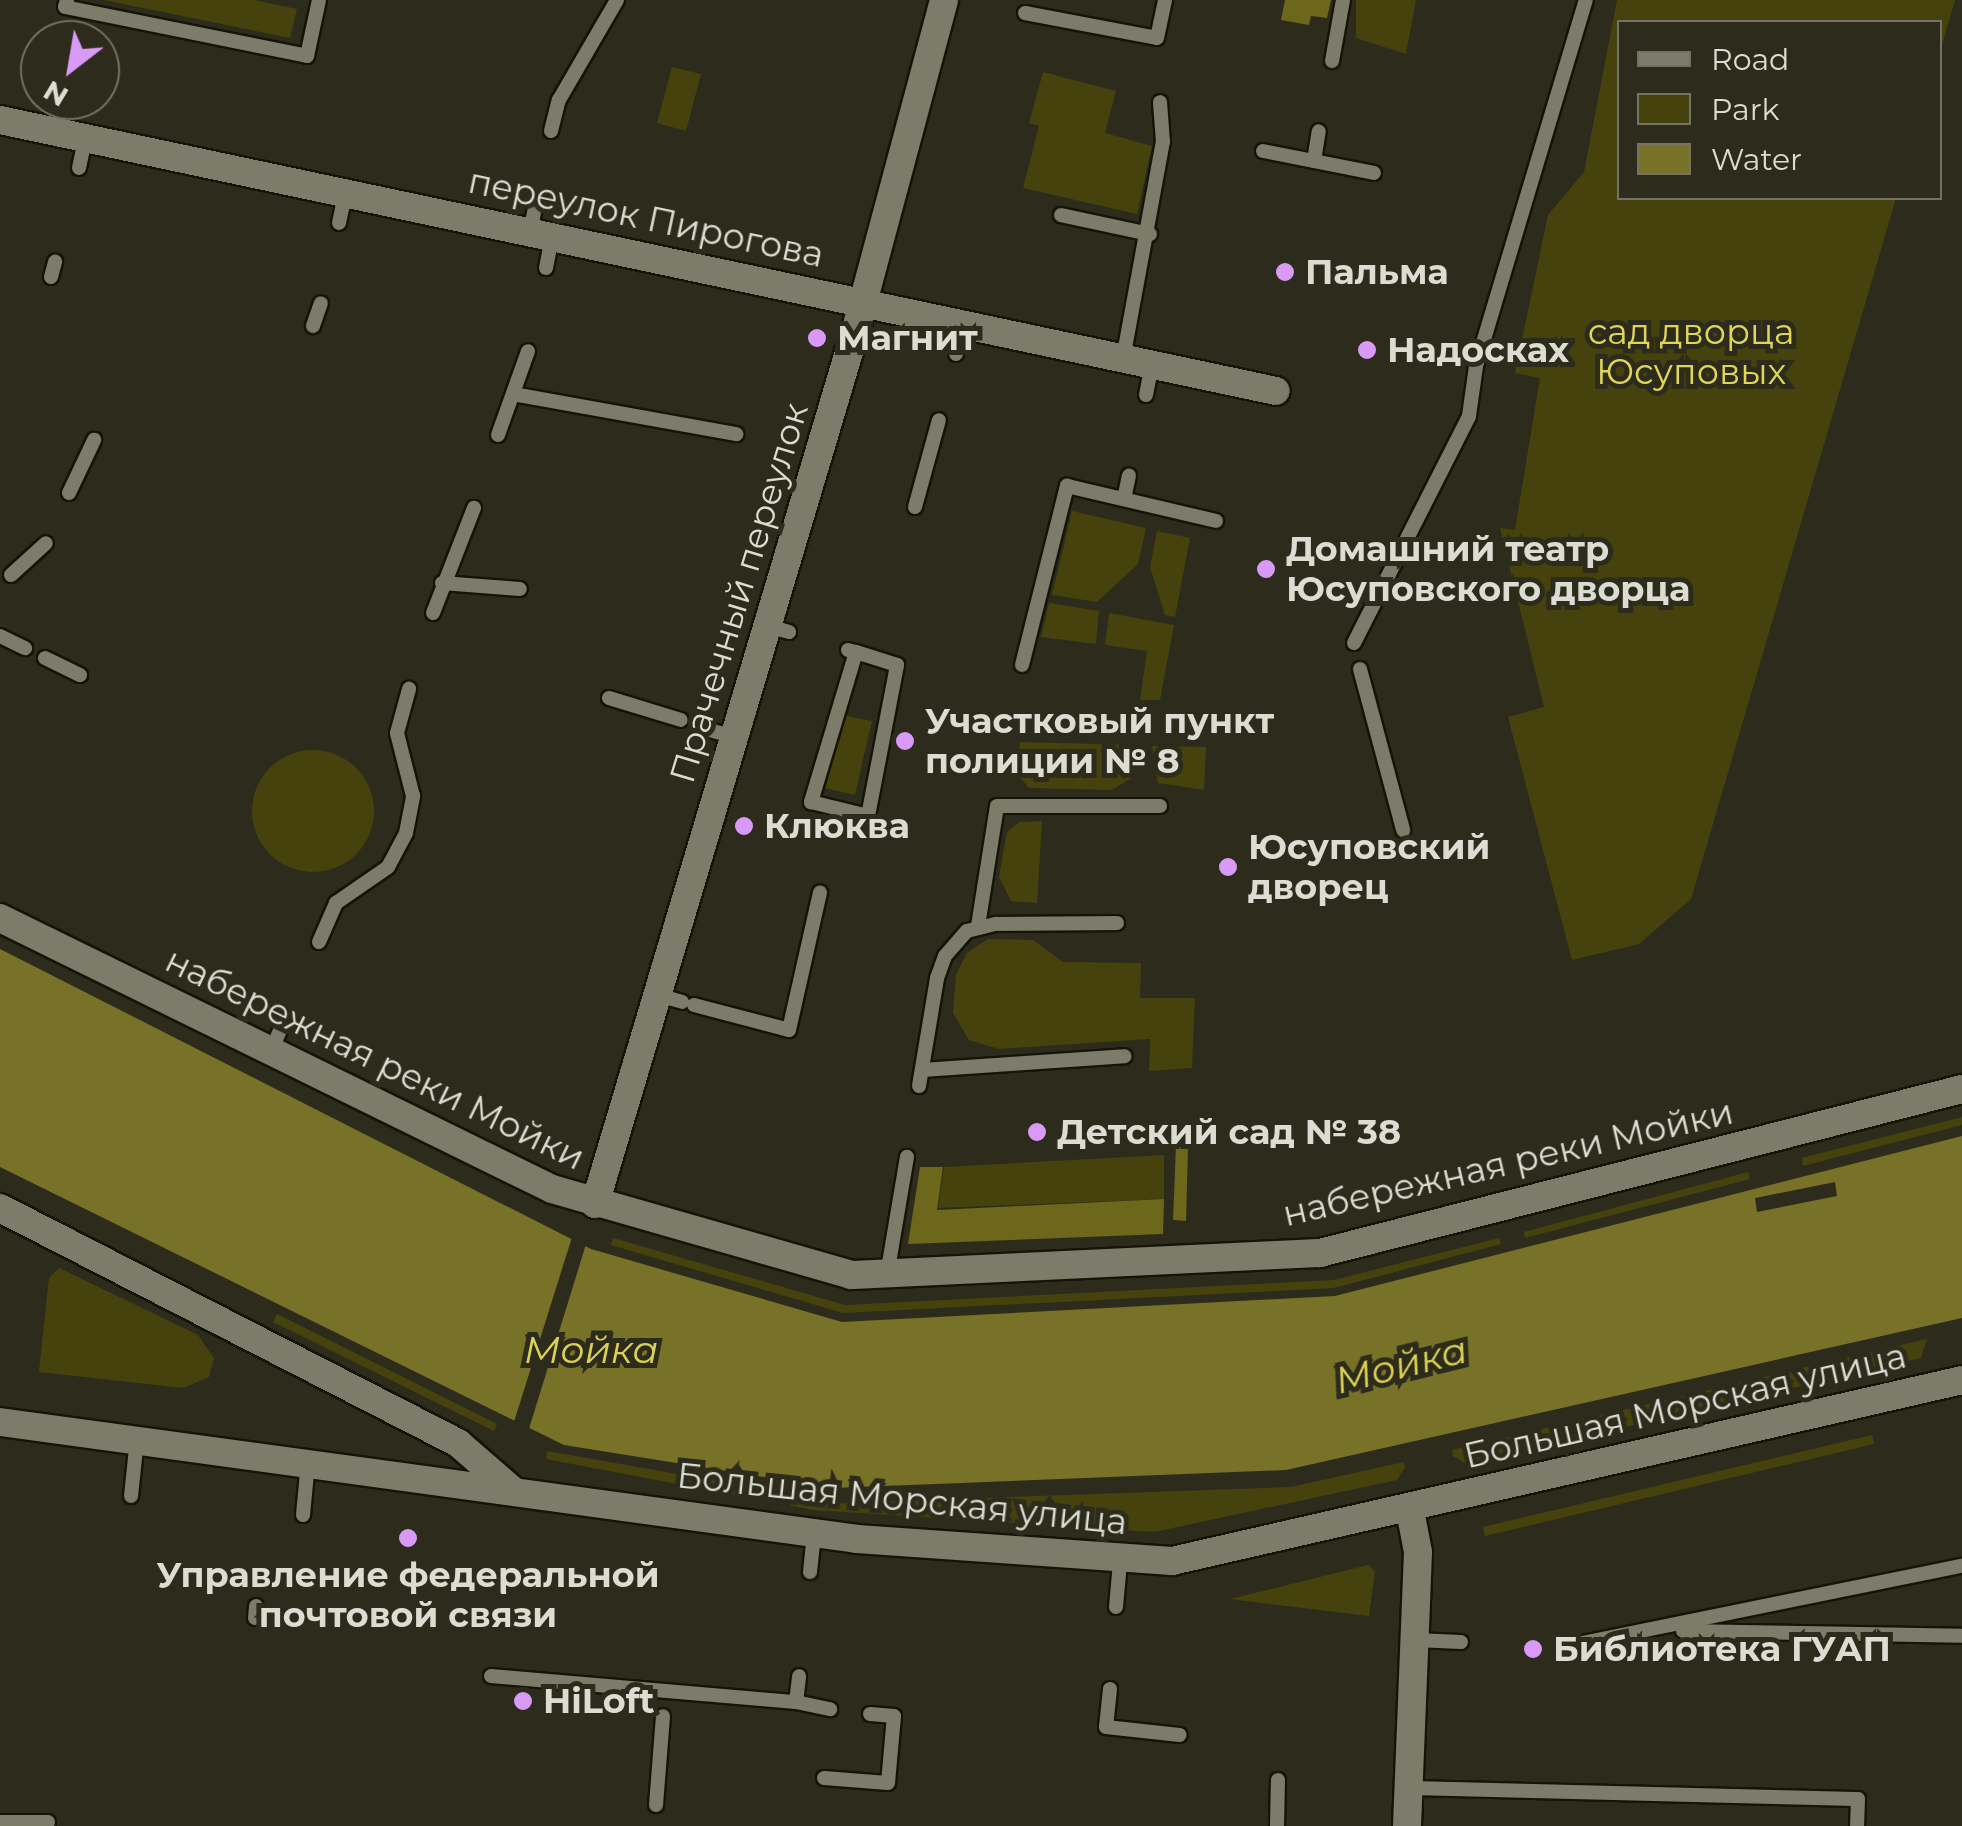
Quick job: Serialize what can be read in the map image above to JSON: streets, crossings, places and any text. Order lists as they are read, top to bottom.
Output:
{
  "streets": {
    "street": [
      "переулок Пирогова",
      "Прачечный переулок",
      "набережная реки Мойки",
      "Большая Морская улица"
    ]
  },
  "crossings": [
    ["переулок Пирогова", "Прачечный переулок"],
    ["Прачечный переулок", "набережная реки Мойки"]
  ],
  "water": ["Мойка"],
  "parks": ["сад дворца Юсуповых"],
  "places": [
    "Пальма",
    "Магнит",
    "Надосках",
    "Домашний театр Юсуповского дворца",
    "Участковый пункт полиции № 8",
    "Клюква",
    "Юсуповский дворец",
    "Детский сад № 38",
    "Управление федеральной почтовой связи",
    "Библиотека ГУАП",
    "HiLoft"
  ],
  "legend": ["Road", "Park", "Water"],
  "north": "bottom left"
}
